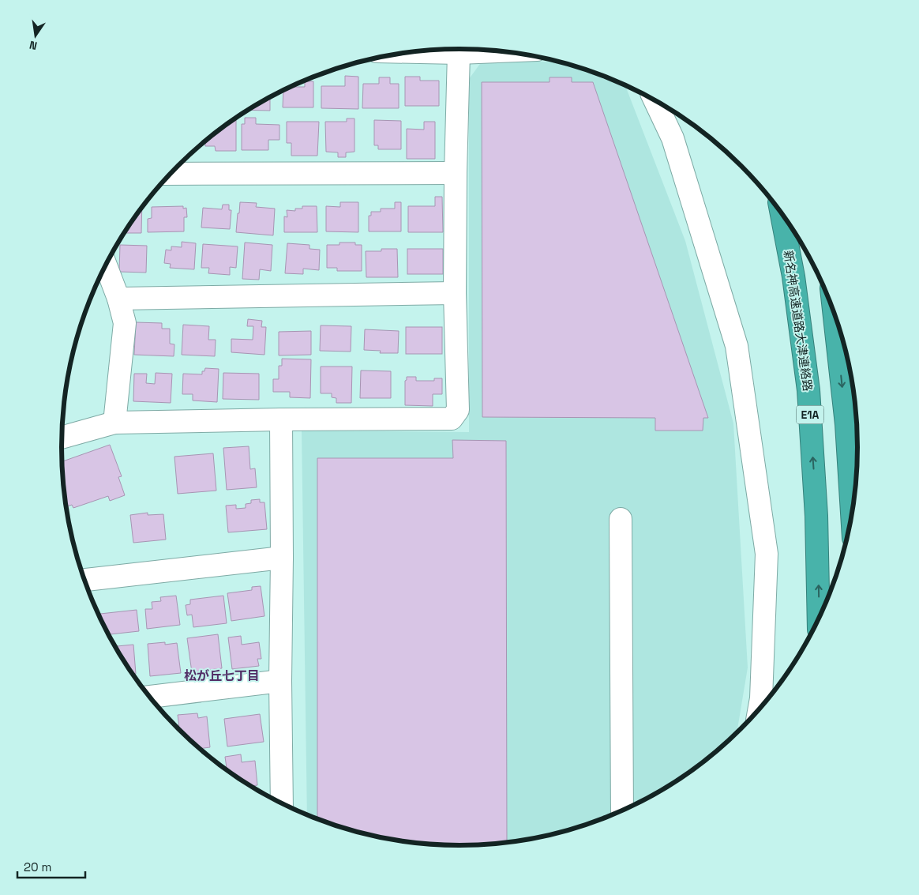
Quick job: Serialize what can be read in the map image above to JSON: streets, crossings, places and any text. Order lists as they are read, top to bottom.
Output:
{
  "streets": {
    "highway": ["新名神高速道路大津連絡路", "E1A"]
  },
  "districts": ["松が丘七丁目"],
  "scale_bar": "20 m",
  "north": "bottom"
}
